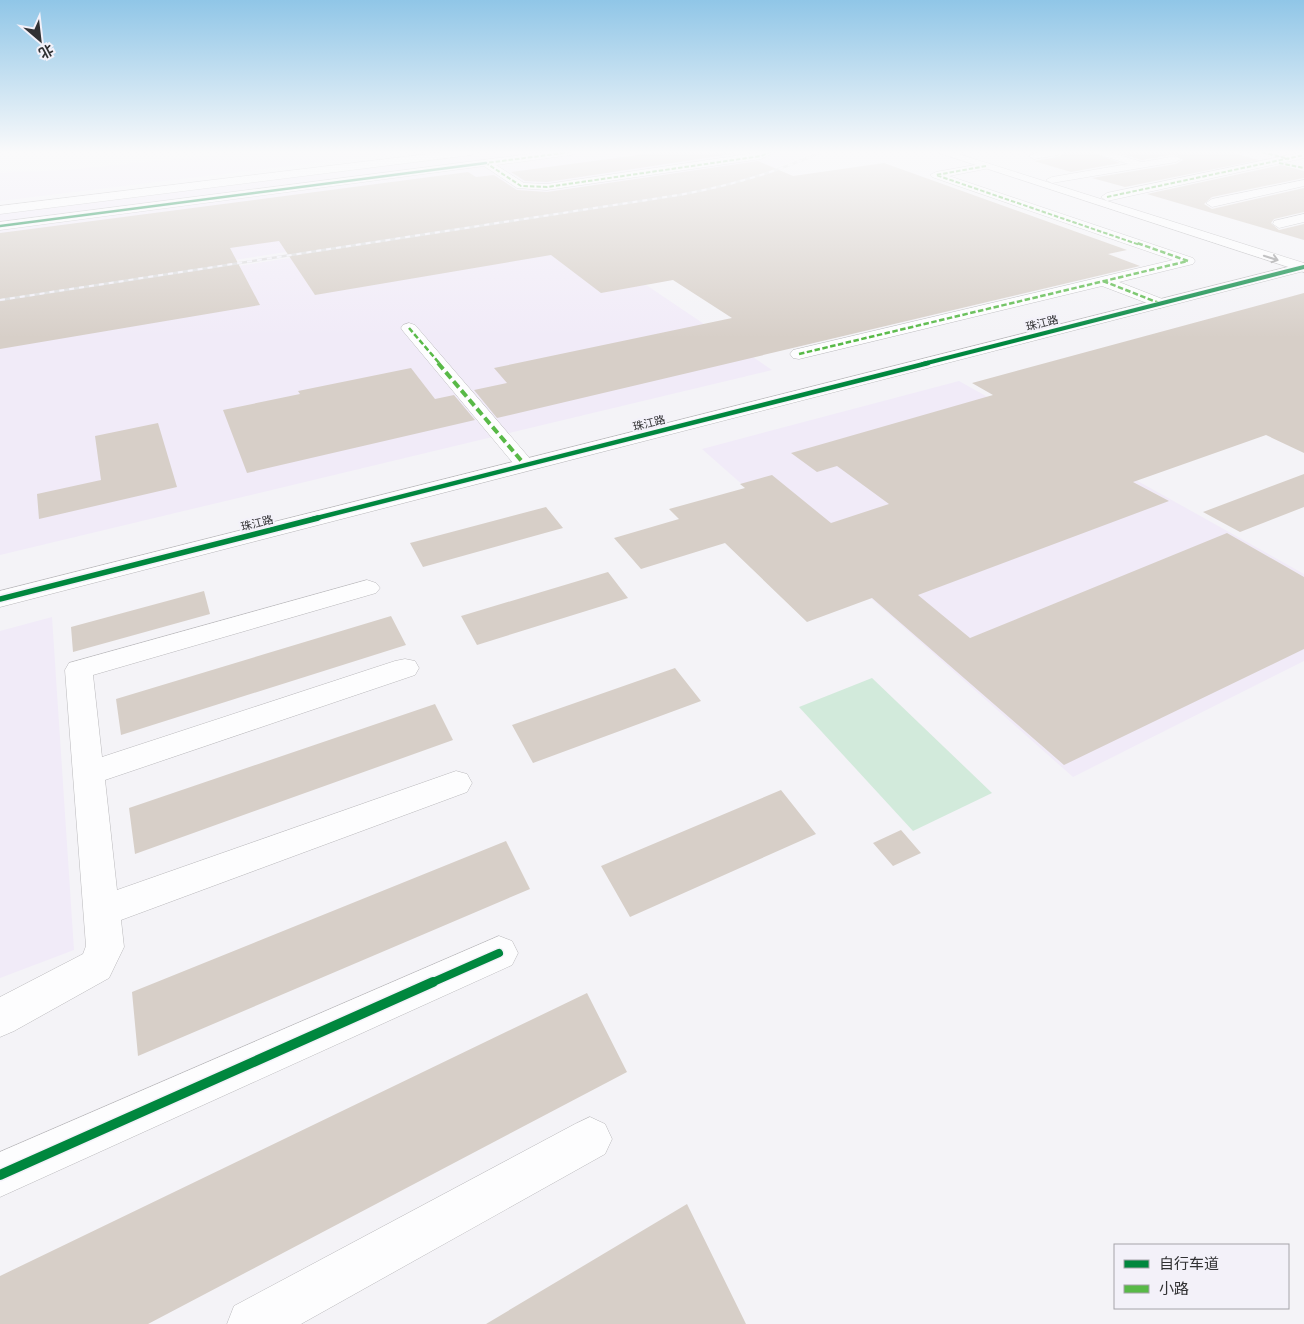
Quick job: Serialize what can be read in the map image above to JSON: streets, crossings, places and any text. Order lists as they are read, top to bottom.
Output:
{
  "streets": {
    "street": ["珠江路"]
  },
  "legend": ["自行车道", "小路"],
  "north": "bottom right"
}
